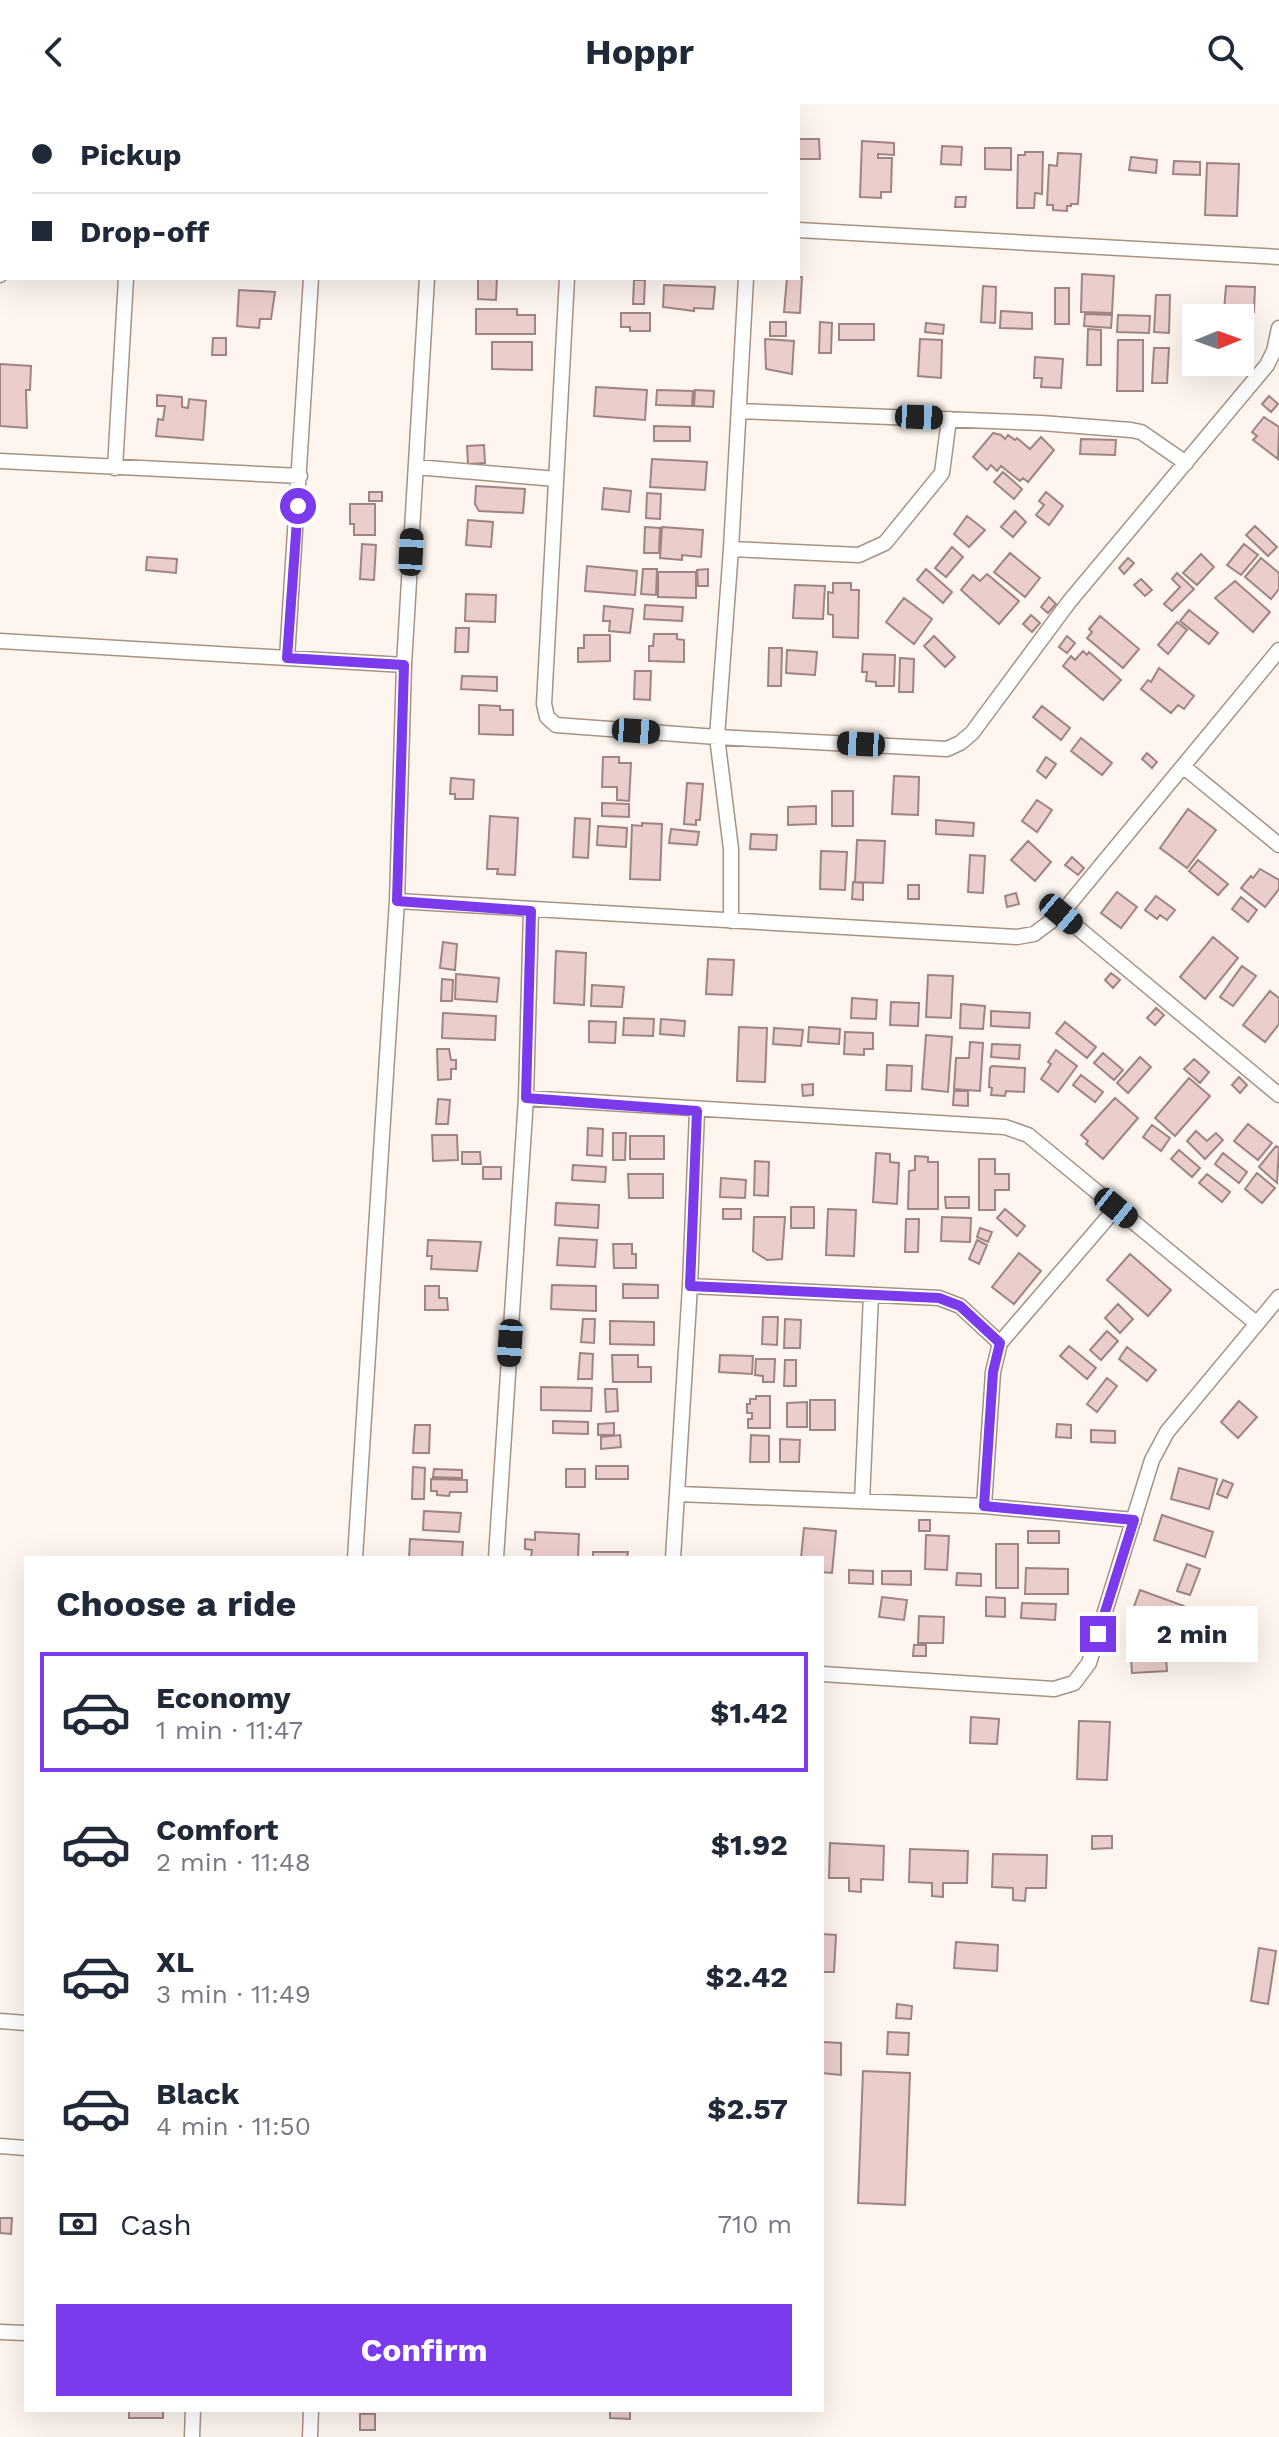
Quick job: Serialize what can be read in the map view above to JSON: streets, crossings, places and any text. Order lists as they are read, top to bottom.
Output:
{
  "north": "right",
  "page": {
    "header": "Hoppr",
    "banner": ["Pickup", "Drop-off"],
    "heading": "Choose a ride",
    "bubble": "2 min",
    "list": [
      {
        "name": "Economy",
        "note": "1 min · 11:47",
        "value": "$1.42"
      },
      {
        "name": "Comfort",
        "note": "2 min · 11:48",
        "value": "$1.92"
      },
      {
        "name": "XL",
        "note": "3 min · 11:49",
        "value": "$2.42"
      },
      {
        "name": "Black",
        "note": "4 min · 11:50",
        "value": "$2.57"
      }
    ],
    "pay": ["Cash", "710 m"],
    "buttons": "Confirm"
  }
}
